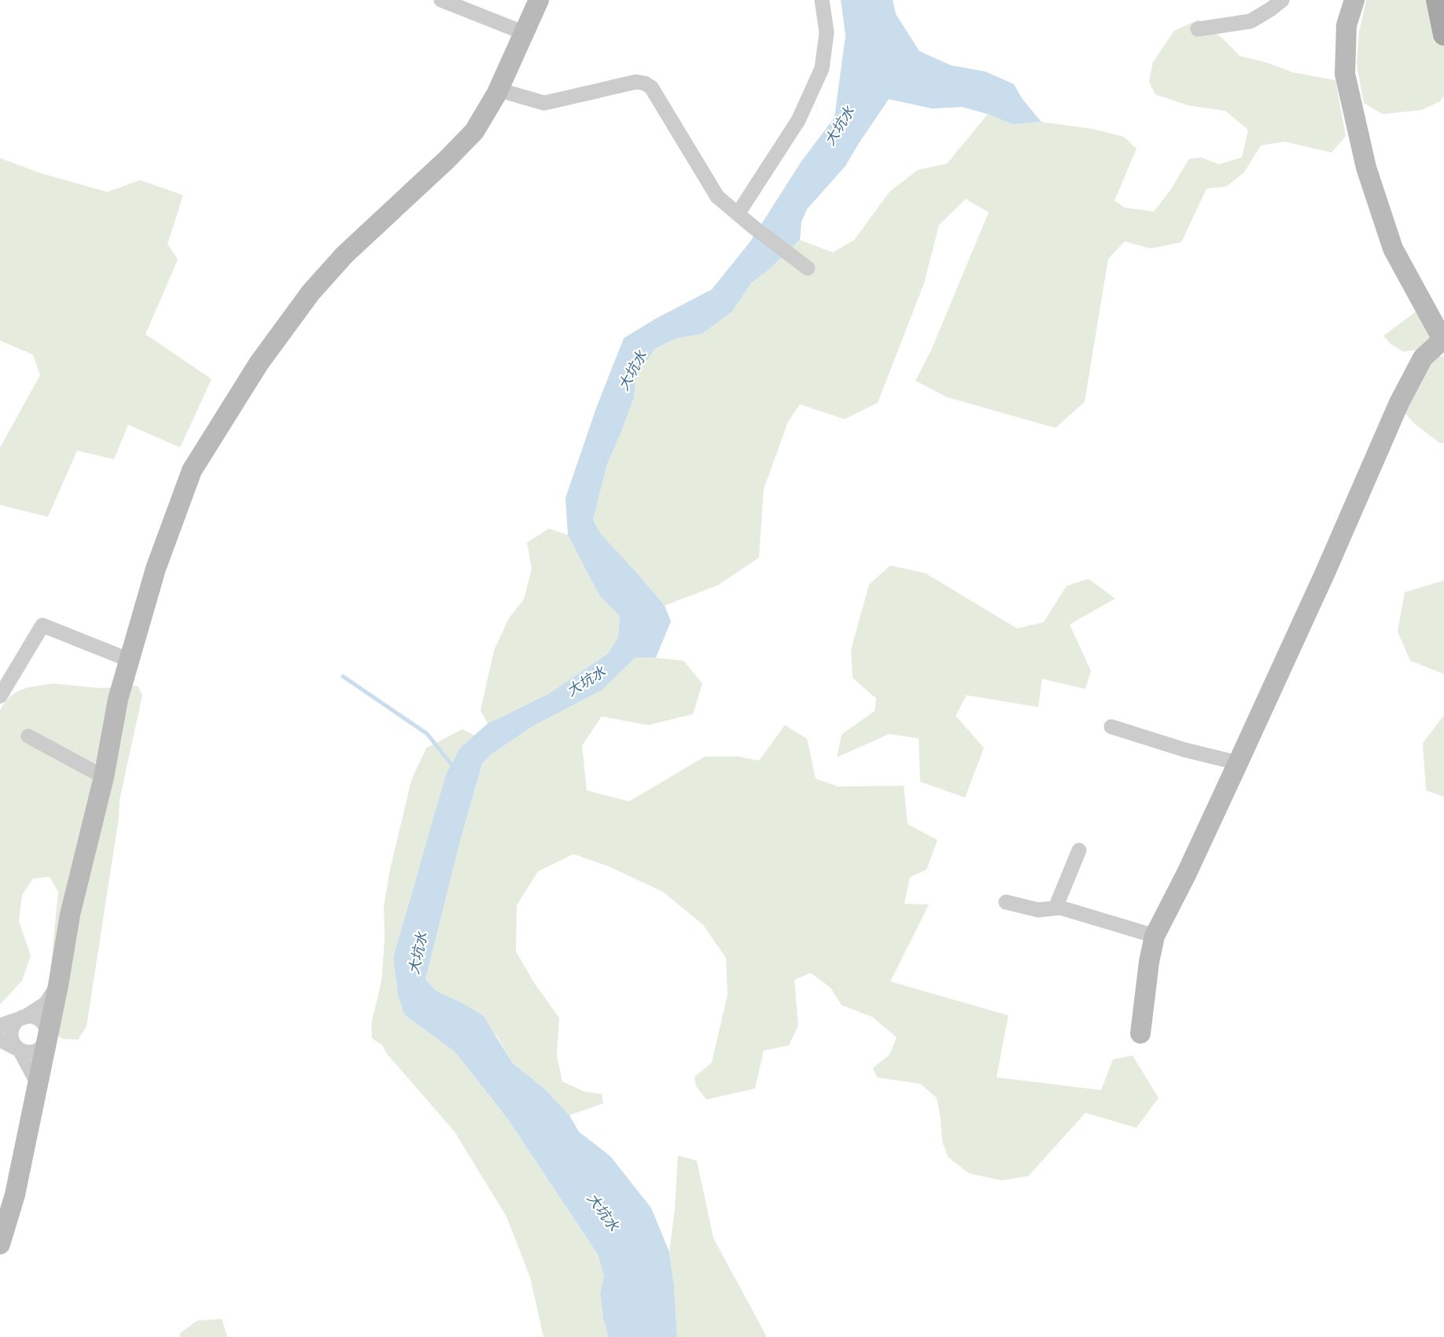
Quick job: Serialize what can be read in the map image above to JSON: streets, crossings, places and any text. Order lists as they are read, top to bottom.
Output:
{
  "water": ["大坑水"]
}
